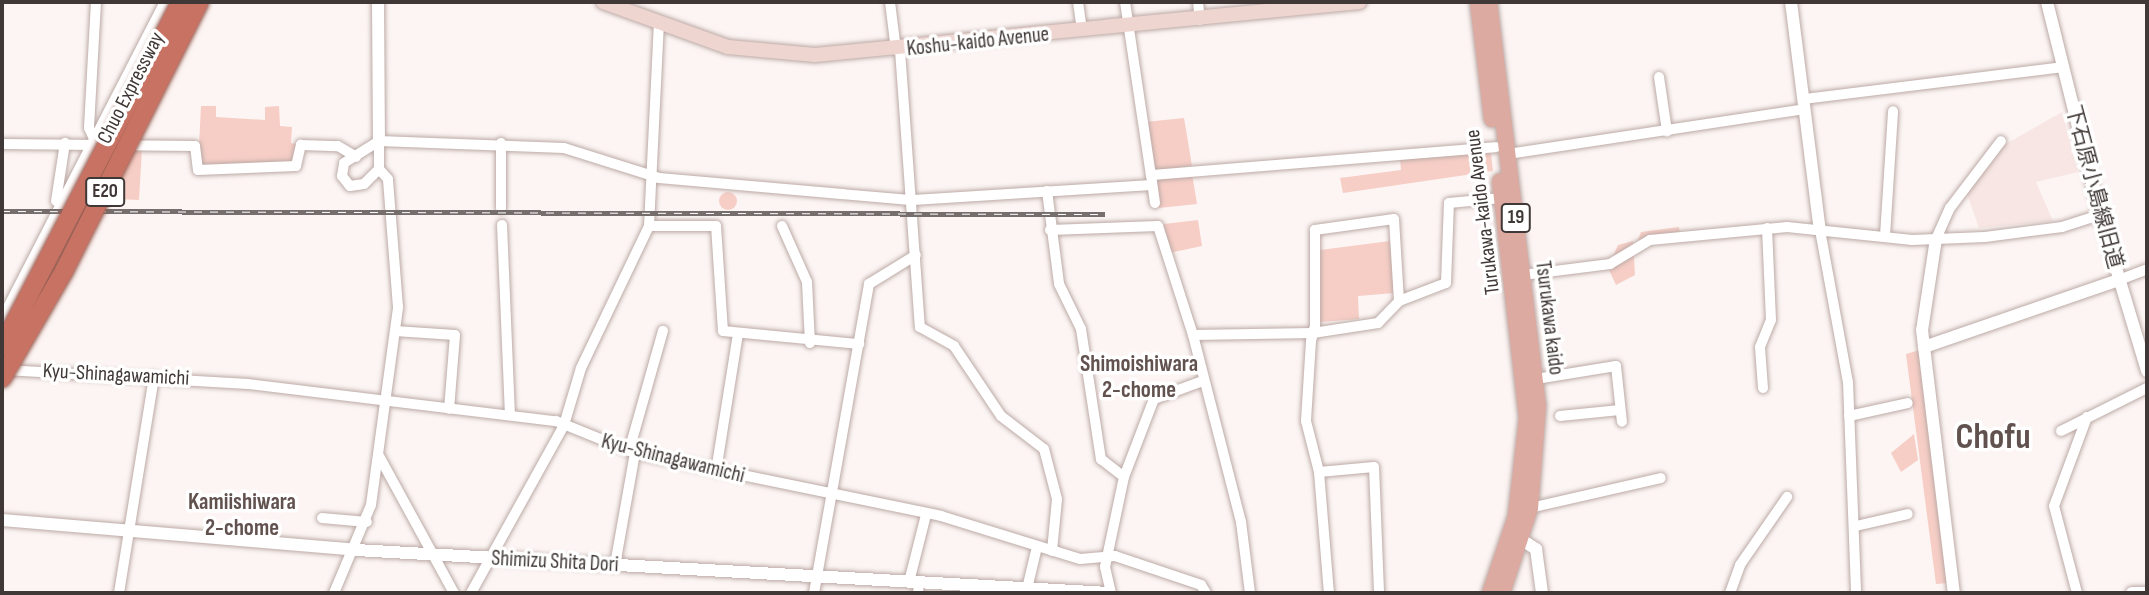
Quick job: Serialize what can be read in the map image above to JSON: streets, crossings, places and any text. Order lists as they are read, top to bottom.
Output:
{
  "streets": {
    "highway": ["Chuo Expressway", "E20"],
    "main road": [
      "Koshu-kaido Avenue",
      "Turukawa-kaido Avenue",
      "19",
      "Tsurukawa kaido"
    ],
    "street": ["下石原小島線旧道", "Kyu-Shinagawamichi", "Shimizu Shita Dori"]
  },
  "crossings": [
    ["Turukawa-kaido Avenue", "Tsurukawa kaido"]
  ],
  "districts": ["Shimoishiwara 2-chome", "Chofu", "Kamiishiwara 2-chome"]
}
